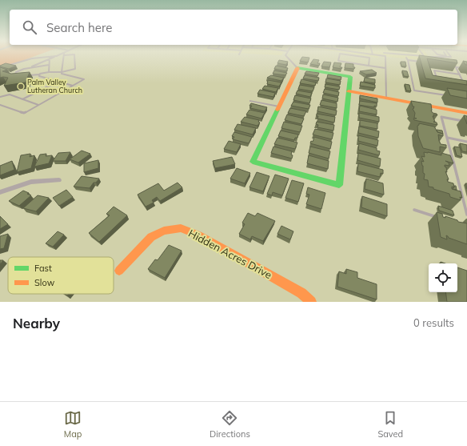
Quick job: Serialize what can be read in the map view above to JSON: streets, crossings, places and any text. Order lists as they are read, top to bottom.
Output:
{
  "streets": {
    "main road": ["Hidden Acres Drive"]
  },
  "places": ["Palm Valley Lutheran Church"],
  "legend": ["Fast", "Slow"],
  "page": {
    "search": "Search here",
    "heading": ["Nearby", "0 results"],
    "nav": ["Map", "Directions", "Saved"]
  }
}
